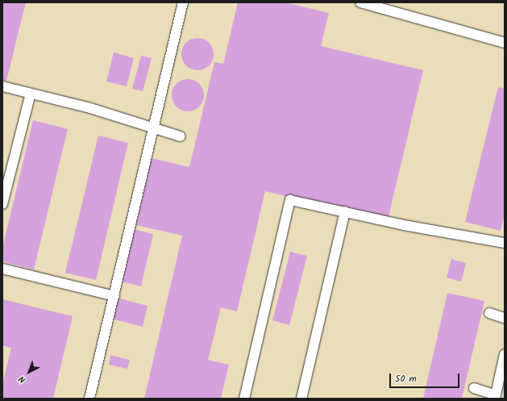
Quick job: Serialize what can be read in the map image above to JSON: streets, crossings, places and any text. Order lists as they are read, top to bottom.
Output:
{
  "scale_bar": "50 m",
  "north": "bottom left"
}
